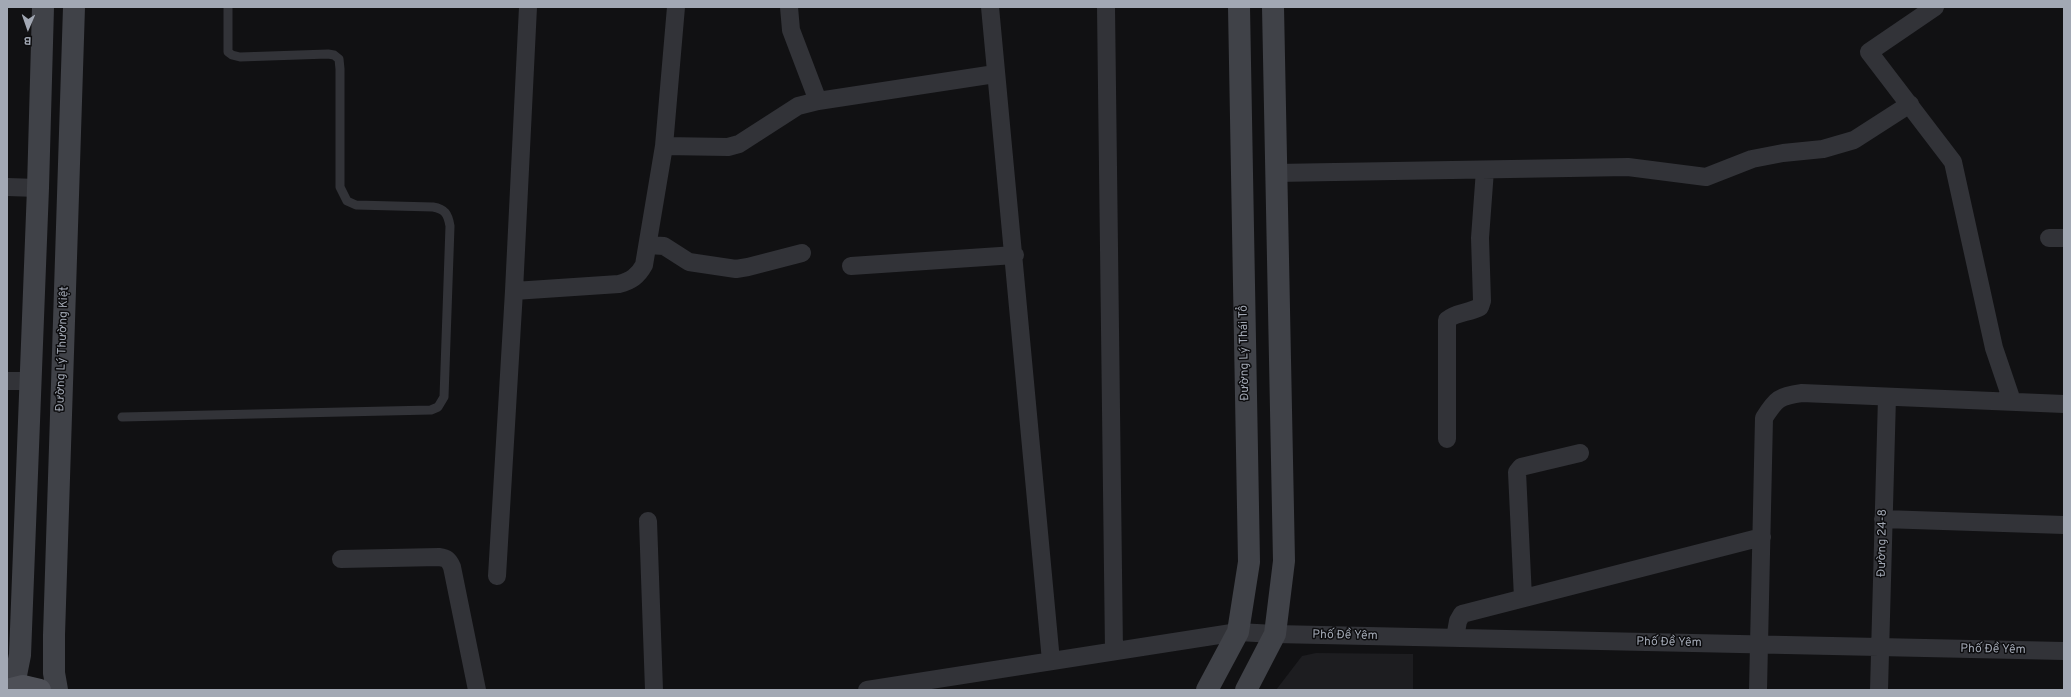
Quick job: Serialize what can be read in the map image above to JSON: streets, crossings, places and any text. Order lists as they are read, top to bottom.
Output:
{
  "streets": {
    "main road": ["Đường Lý Thường Kiệt", "Đường Lý Thái Tổ"],
    "street": ["Đường 24-8", "Phố Đề Yêm"]
  },
  "crossings": [
    ["Đường Lý Thái Tổ", "Phố Đề Yêm"],
    ["Đường 24-8", "Phố Đề Yêm"]
  ],
  "north": "bottom"
}
